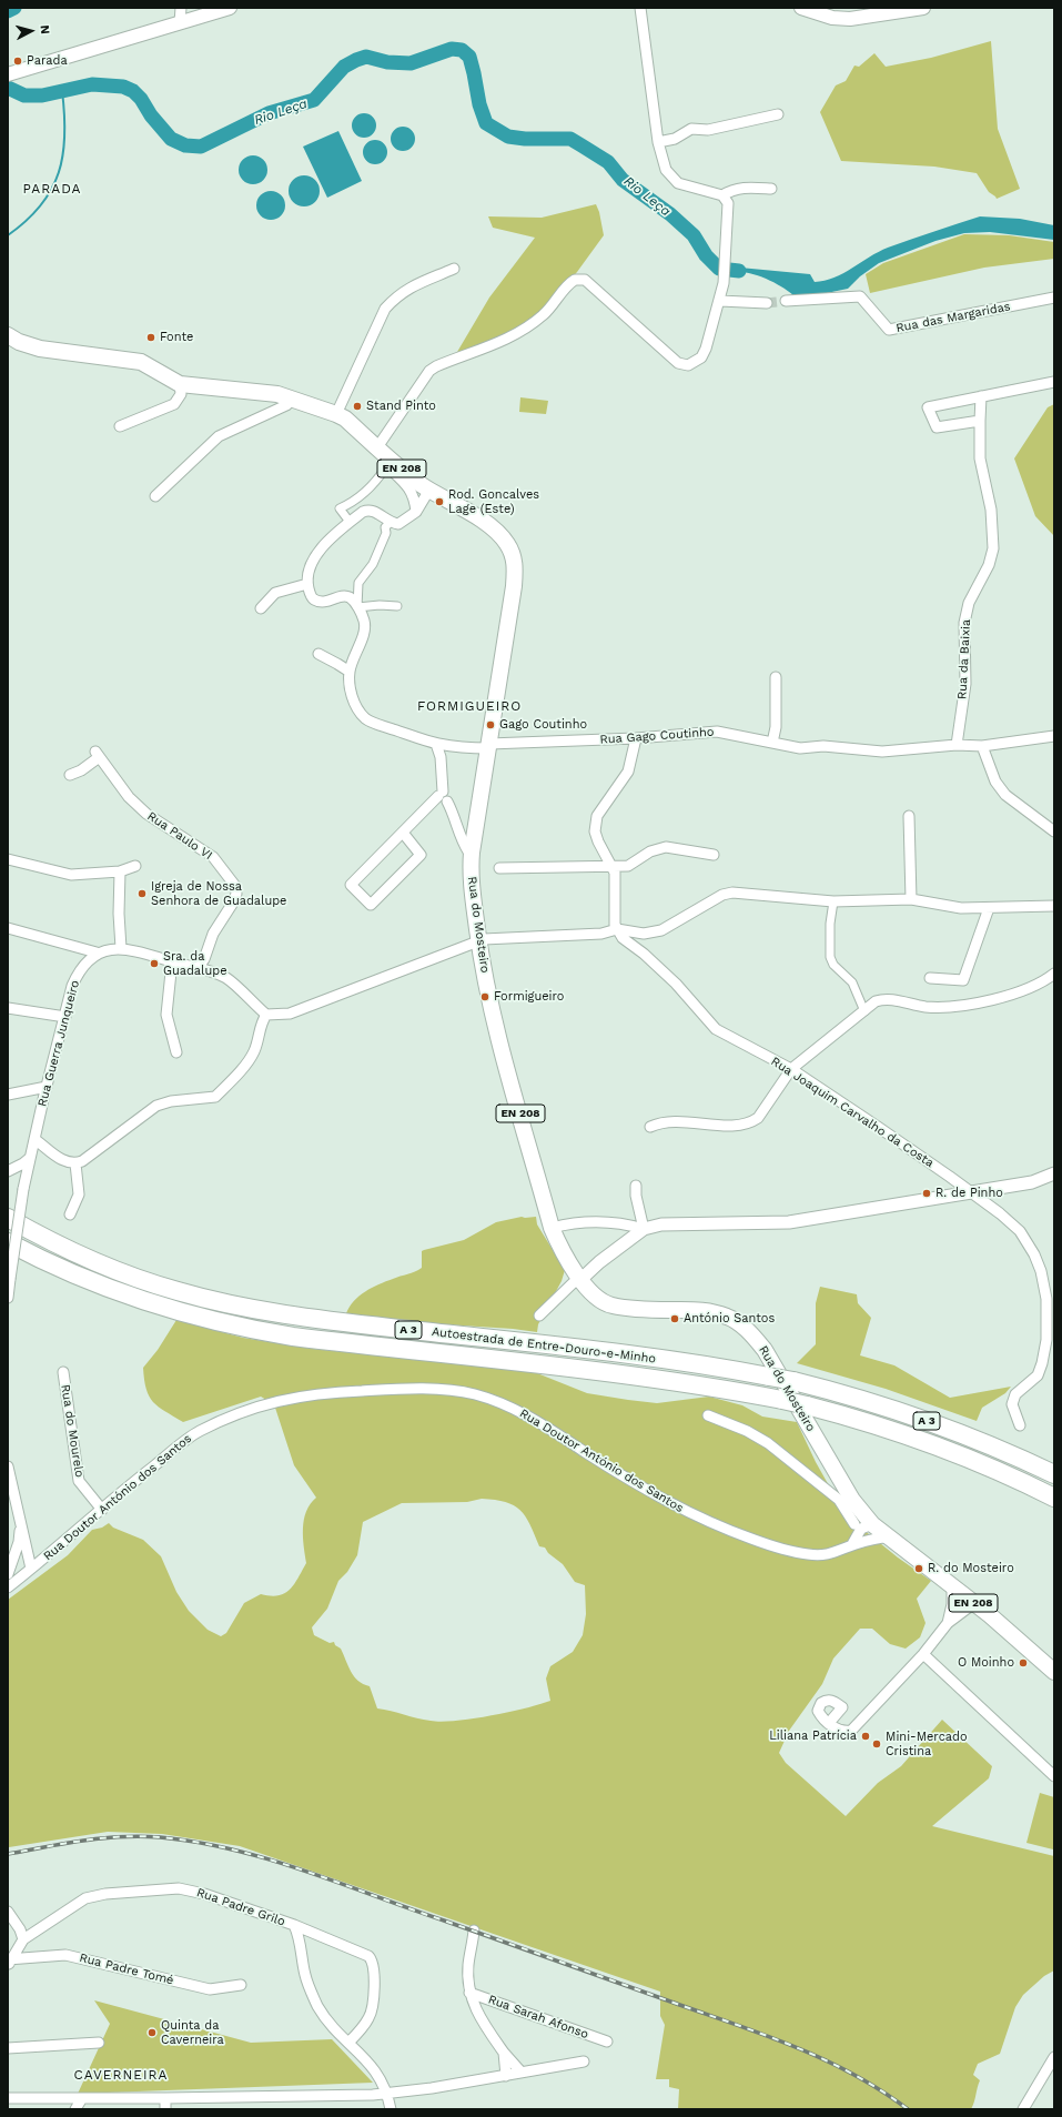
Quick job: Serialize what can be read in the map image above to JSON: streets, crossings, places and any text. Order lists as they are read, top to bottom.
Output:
{
  "streets": {
    "highway": ["A 3", "Autoestrada de Entre-Douro-e-Minho"],
    "main road": ["EN 208", "Rua do Mosteiro"],
    "street": [
      "Rua das Margaridas",
      "Rua da Baixia",
      "Rua Gago Coutinho",
      "Rua Paulo VI",
      "Rua Guerra Junqueiro",
      "Rua Joaquim Carvalho da Costa",
      "Rua do Mourelo",
      "Rua Doutor António dos Santos",
      "Rua Padre Grilo",
      "Rua Padre Tomé",
      "Rua Sarah Afonso"
    ]
  },
  "crossings": [
    ["EN 208", "Rua Gago Coutinho"],
    ["EN 208", "Rua do Mosteiro"],
    ["Rua da Baixia", "Rua Gago Coutinho"],
    ["Rua do Mosteiro", "Rua Doutor António dos Santos"],
    ["Rua do Mourelo", "Rua Doutor António dos Santos"]
  ],
  "districts": ["PARADA", "FORMIGUEIRO", "CAVERNEIRA"],
  "water": ["Rio Leça"],
  "places": [
    "Parada",
    "Fonte",
    "Stand Pinto",
    "Rod. Goncalves Lage (Este)",
    "Gago Coutinho",
    "Igreja de Nossa Senhora de Guadalupe",
    "Sra. da Guadalupe",
    "Formigueiro",
    "R. de Pinho",
    "António Santos",
    "R. do Mosteiro",
    "O Moinho",
    "Liliana Patrícia",
    "Mini-Mercado Cristina",
    "Quinta da Caverneira"
  ],
  "north": "right"
}
